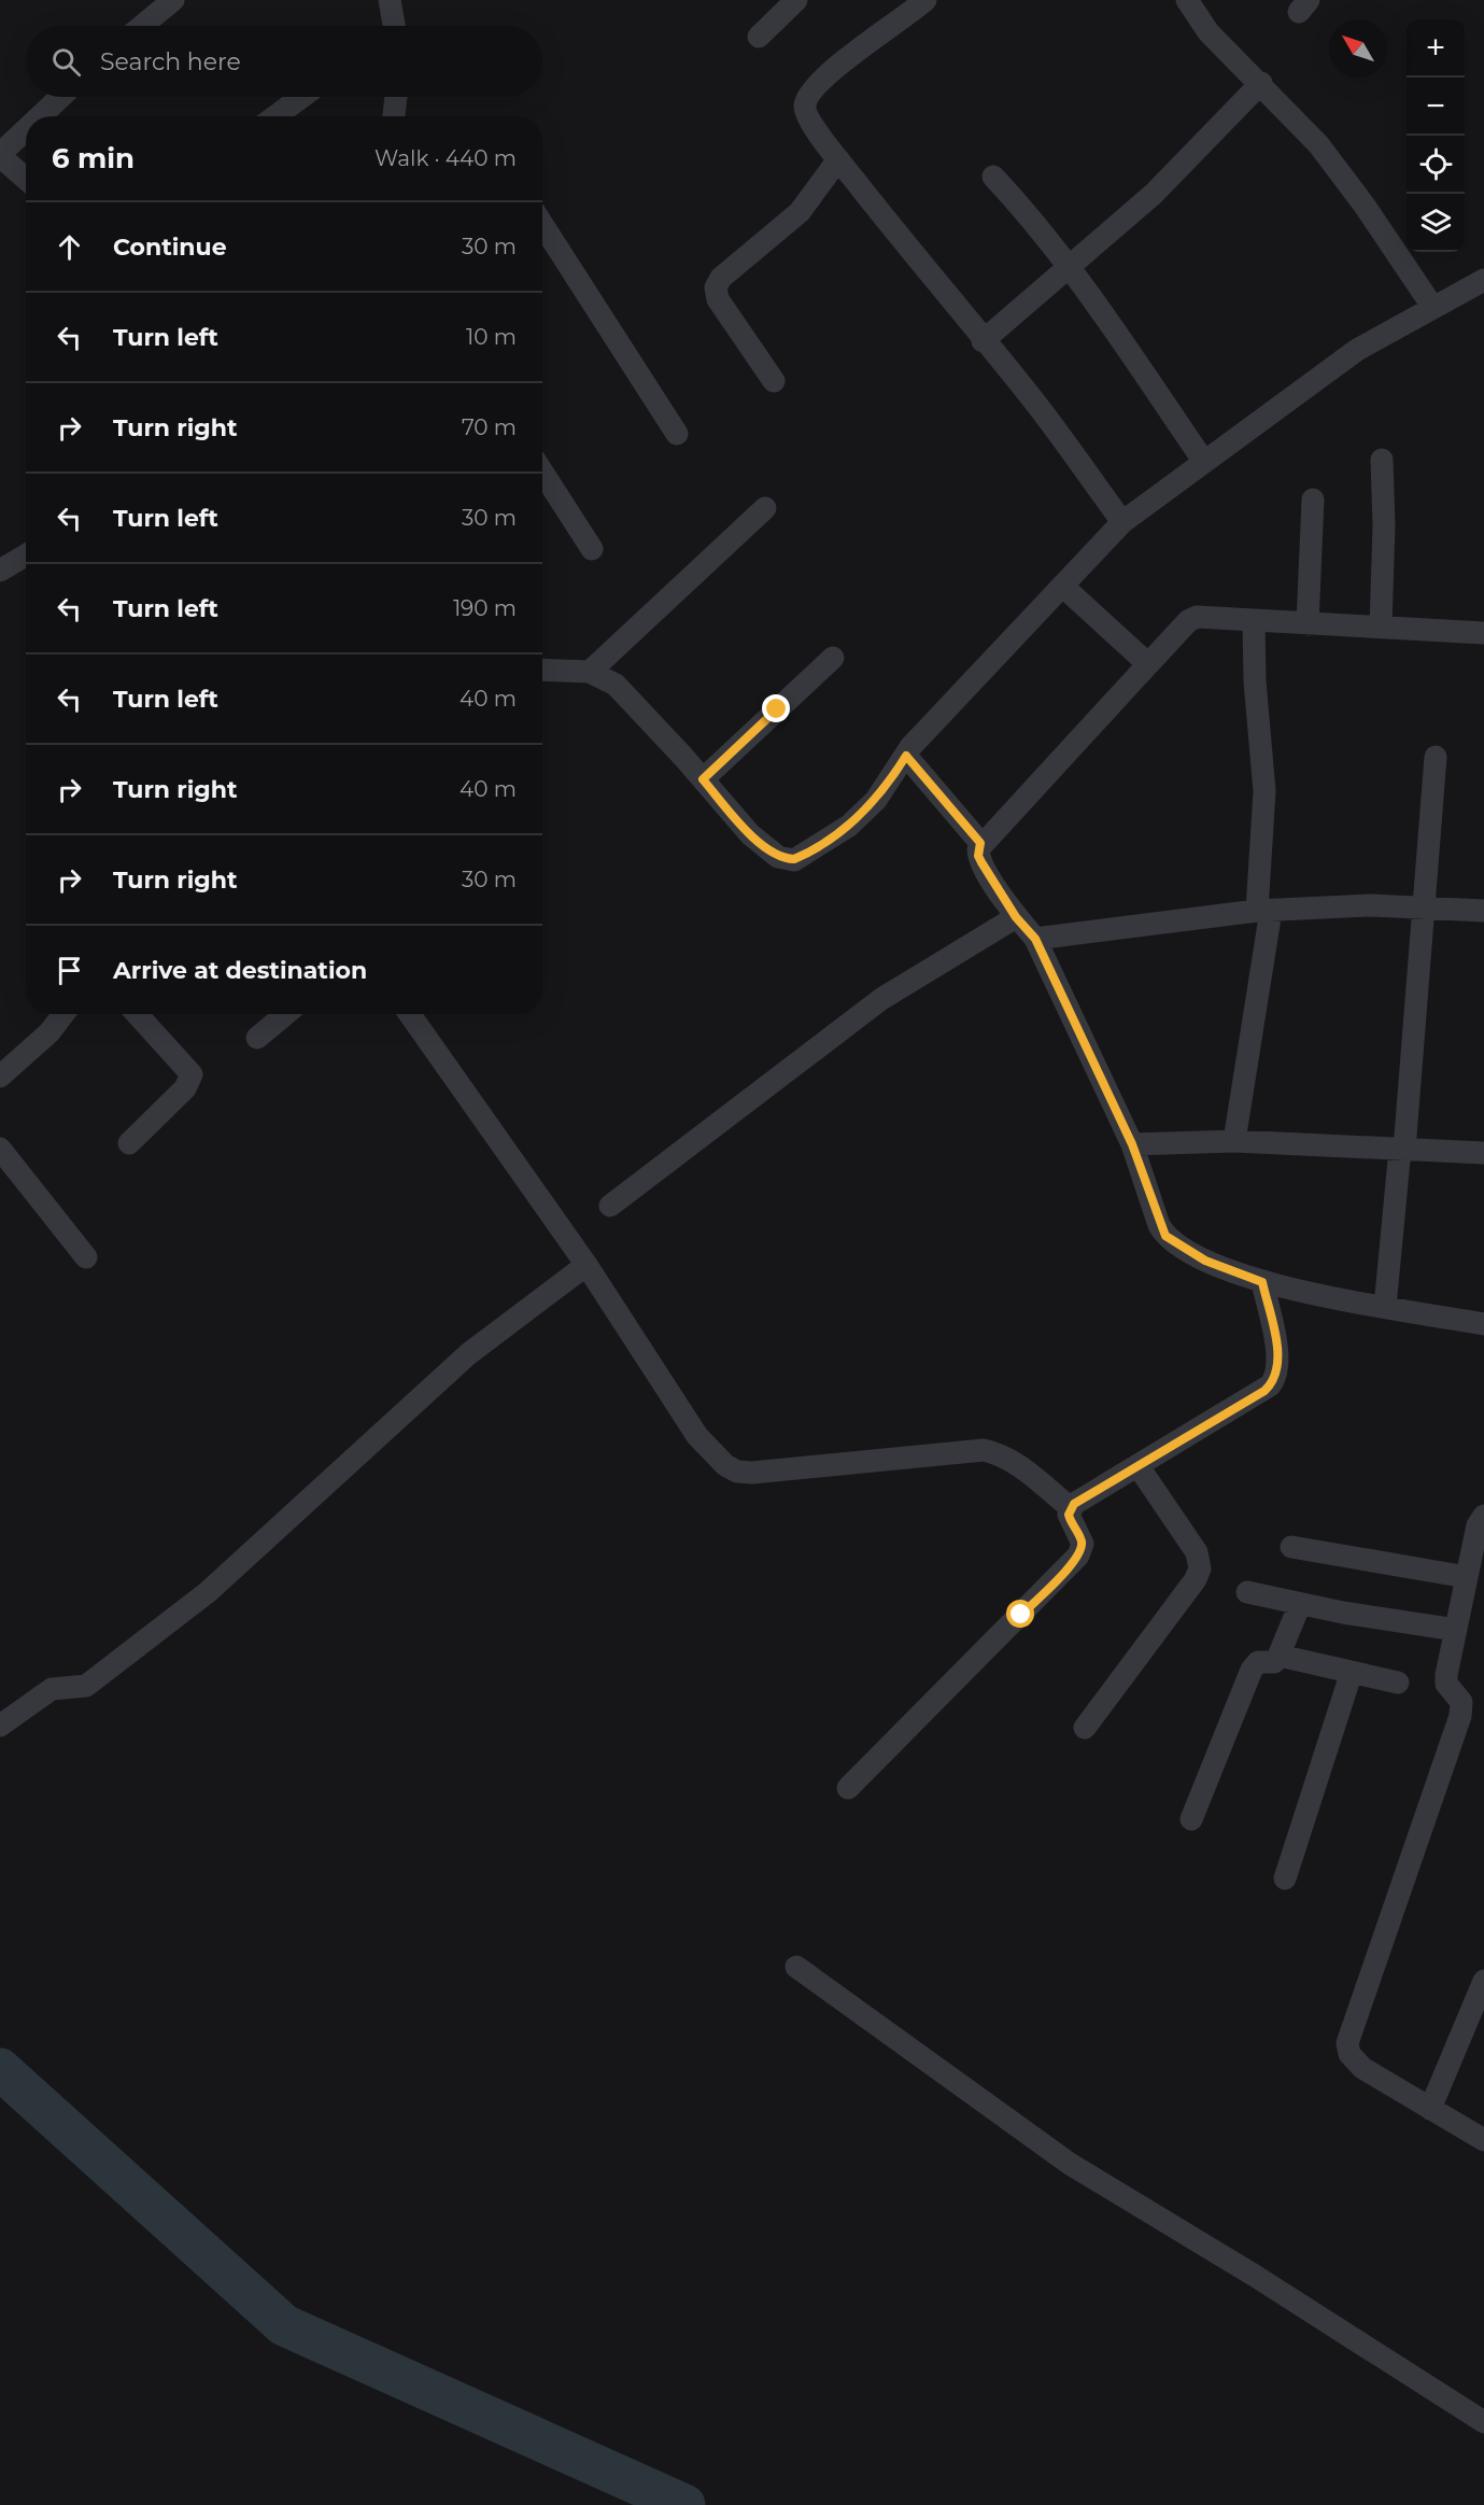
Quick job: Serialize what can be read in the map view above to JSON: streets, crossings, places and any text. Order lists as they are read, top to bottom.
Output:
{
  "north": "top left",
  "page": {
    "map_buttons": ["+", "−"],
    "search": "Search here",
    "heading": ["6 min", "Walk · 440 m"],
    "list": [
      ["Continue", "30 m"],
      ["Turn left", "10 m"],
      ["Turn right", "70 m"],
      ["Turn left", "30 m"],
      ["Turn left", "190 m"],
      ["Turn left", "40 m"],
      ["Turn right", "40 m"],
      ["Turn right", "30 m"],
      "Arrive at destination"
    ]
  }
}
